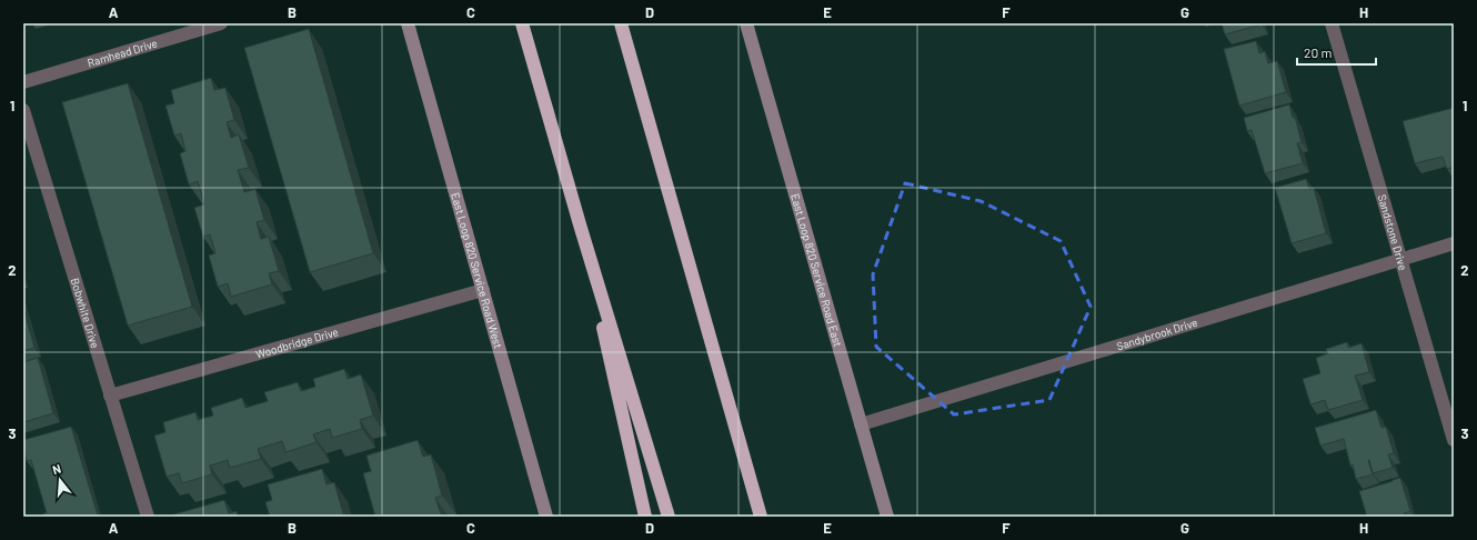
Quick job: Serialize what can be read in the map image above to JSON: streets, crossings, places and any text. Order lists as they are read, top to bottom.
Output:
{
  "streets": {
    "main road": ["East Loop 820 Service Road West", "East Loop 820 Service Road East"],
    "street": [
      "Ramhead Drive",
      "Sandstone Drive",
      "Bobwhite Drive",
      "Sandybrook Drive",
      "Woodbridge Drive"
    ]
  },
  "crossings": [
    ["Sandstone Drive", "Sandybrook Drive"],
    ["East Loop 820 Service Road West", "Woodbridge Drive"],
    ["East Loop 820 Service Road East", "Sandybrook Drive"],
    ["Bobwhite Drive", "Woodbridge Drive"]
  ],
  "scale_bar": "20 m",
  "north": "top",
  "grid": {
    "columns": [
      "A",
      "B",
      "C",
      "D",
      "E",
      "F",
      "G",
      "H"
    ],
    "rows": ["1", "2", "3"]
  }
}
